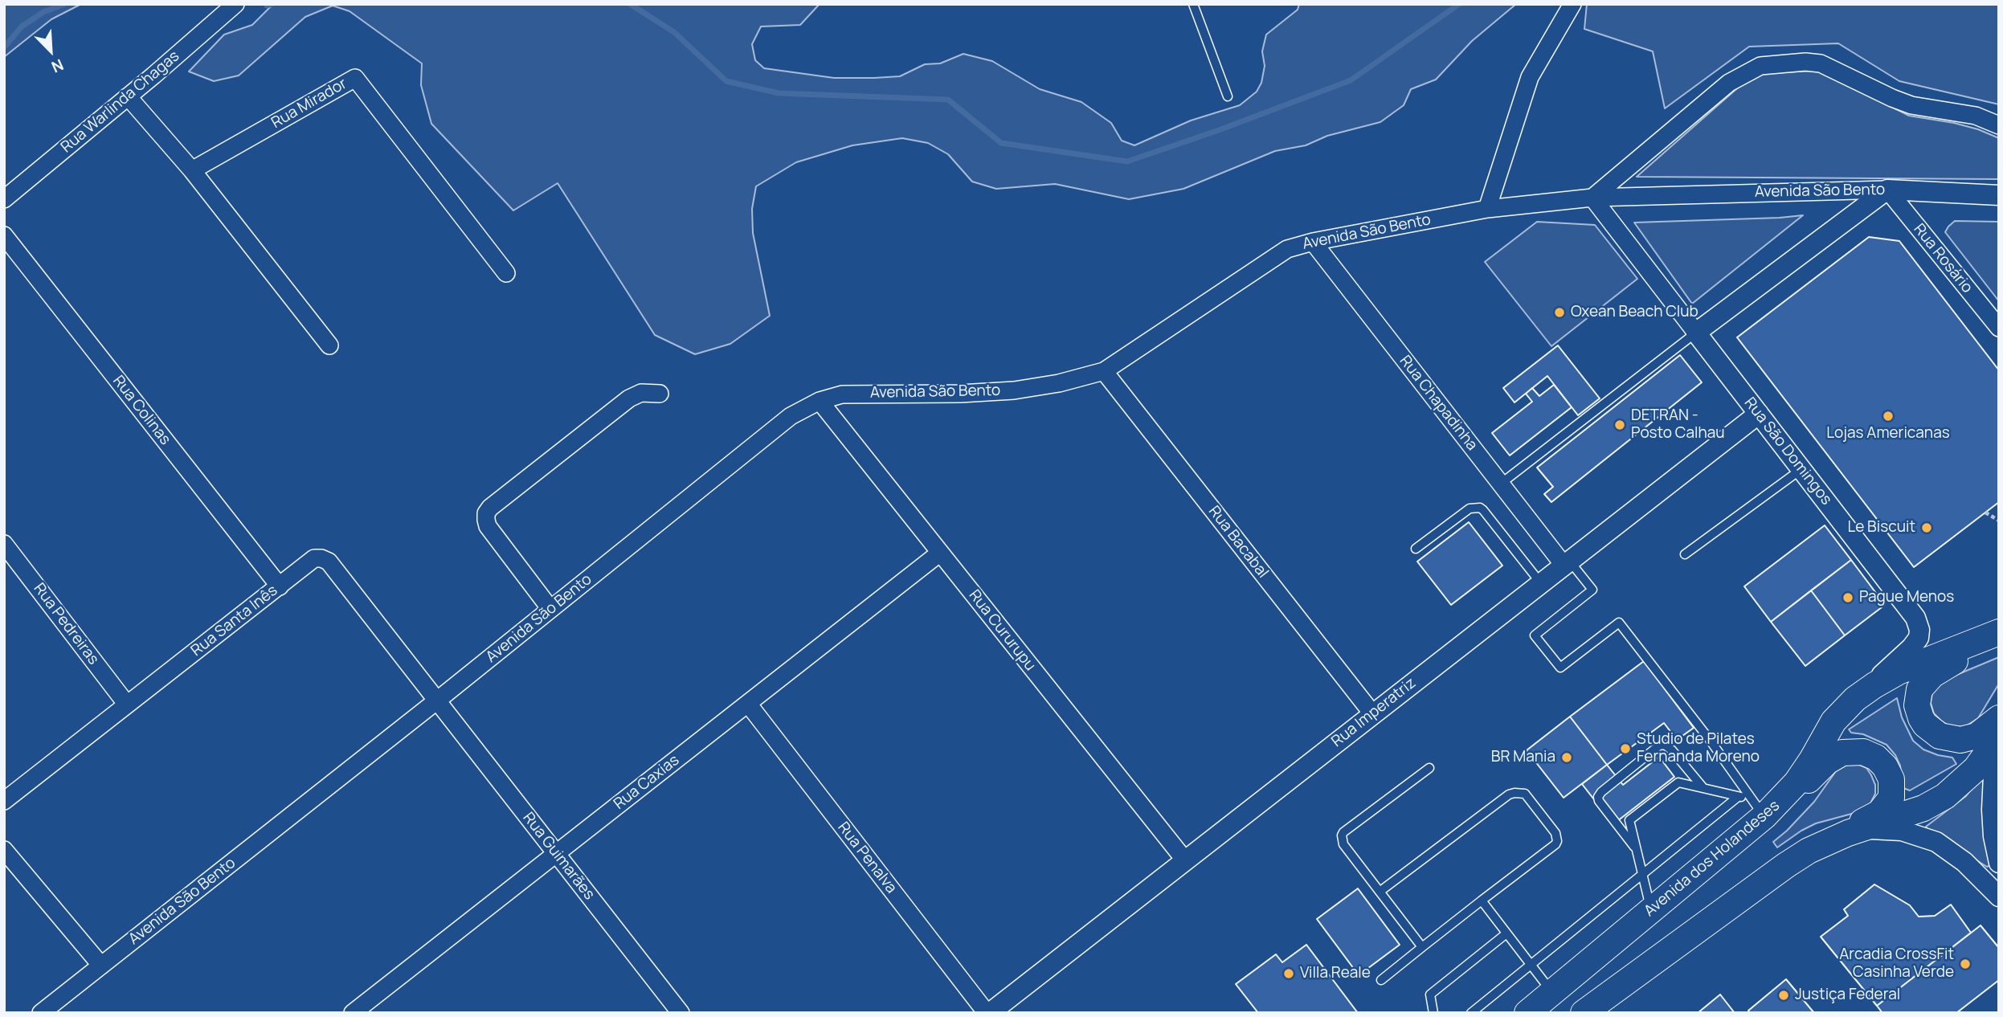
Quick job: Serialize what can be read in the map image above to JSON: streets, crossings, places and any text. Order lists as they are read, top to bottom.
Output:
{
  "streets": {
    "main road": ["Avenida dos Holandeses"],
    "street": [
      "Rua Warlinda Chagas",
      "Rua Mirador",
      "Avenida São Bento",
      "Rua Rosário",
      "Rua Chapadinha",
      "Rua Colinas",
      "Rua São Domingos",
      "Rua Bacabal",
      "Rua Santa Inês",
      "Rua Pedreiras",
      "Rua Cururupu",
      "Rua Imperatriz",
      "Rua Caxias",
      "Rua Guimarães",
      "Rua Penalva"
    ]
  },
  "crossings": [
    ["Avenida São Bento", "Rua Rosário"],
    ["Avenida São Bento", "Rua Chapadinha"],
    ["Avenida São Bento", "Rua São Domingos"],
    ["Avenida São Bento", "Rua Bacabal"],
    ["Avenida São Bento", "Rua Santa Inês"],
    ["Avenida São Bento", "Rua Cururupu"],
    ["Avenida São Bento", "Rua Guimarães"],
    ["Rua Chapadinha", "Rua Imperatriz"],
    ["Rua Colinas", "Rua Santa Inês"],
    ["Rua São Domingos", "Rua Imperatriz"],
    ["Rua São Domingos", "Avenida dos Holandeses"],
    ["Rua Bacabal", "Rua Imperatriz"],
    ["Rua Santa Inês", "Rua Pedreiras"],
    ["Rua Santa Inês", "Rua Guimarães"],
    ["Rua Cururupu", "Rua Imperatriz"],
    ["Rua Cururupu", "Rua Caxias"],
    ["Rua Imperatriz", "Rua Penalva"],
    ["Rua Caxias", "Rua Guimarães"],
    ["Rua Caxias", "Rua Penalva"]
  ],
  "places": [
    "Oxean Beach Club",
    "Lojas Americanas",
    "DETRAN - Posto Calhau",
    "Le Biscuit",
    "Pague Menos",
    "Studio de Pilates Fernanda Moreno",
    "BR Mania",
    "Arcadia CrossFit Casinha Verde",
    "Villa Reale",
    "Justiça Federal"
  ],
  "north": "bottom right"
}
